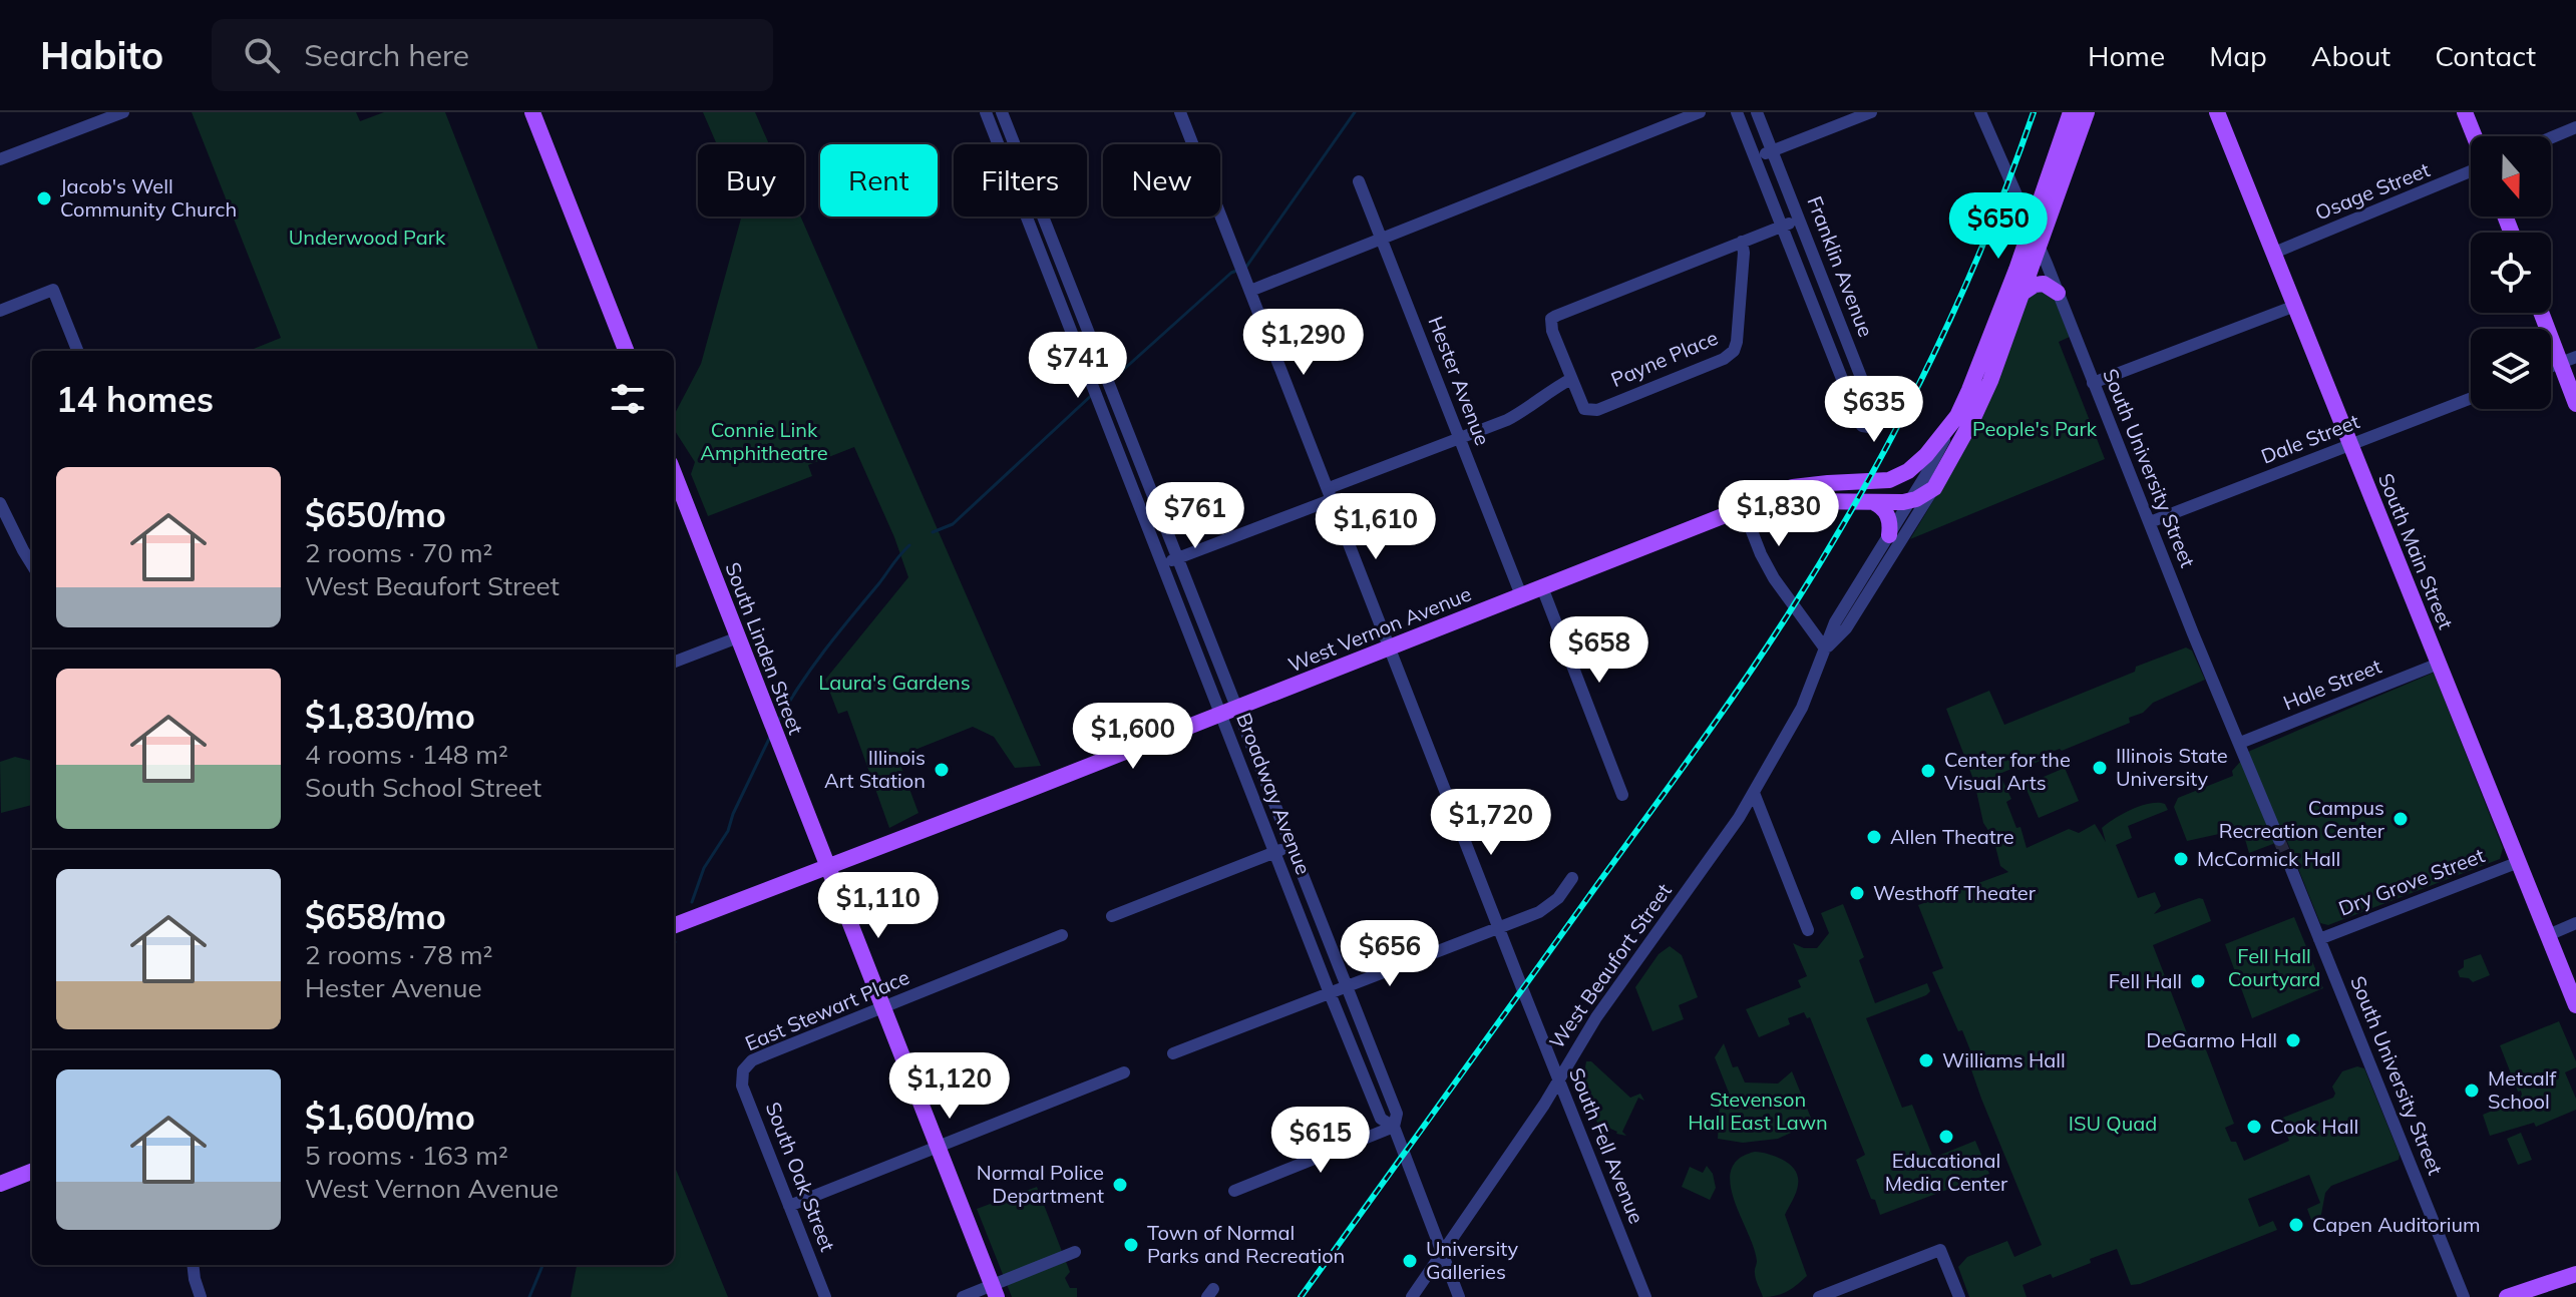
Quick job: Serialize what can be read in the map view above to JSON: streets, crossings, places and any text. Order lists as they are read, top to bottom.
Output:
{
  "streets": {
    "main road": [
      "South Main Street",
      "West Vernon Avenue",
      "South Linden Street",
      "West Beaufort Street"
    ],
    "street": [
      "Osage Street",
      "Franklin Avenue",
      "Payne Place",
      "Hester Avenue",
      "Dale Street",
      "South University Street",
      "Hale Street",
      "Broadway Avenue",
      "Dry Grove Street",
      "East Stewart Place",
      "South Fell Avenue",
      "South Oak Street"
    ]
  },
  "crossings": [
    ["Osage Street", "South Main Street"],
    ["Franklin Avenue", "Payne Place"],
    ["Hester Avenue", "West Vernon Avenue"],
    ["Dale Street", "South University Street"],
    ["Dale Street", "South Main Street"],
    ["South University Street", "Hale Street"],
    ["South University Street", "Dry Grove Street"],
    ["South University Street", "West Beaufort Street"],
    ["South Main Street", "Hale Street"],
    ["South Main Street", "Dry Grove Street"],
    ["West Vernon Avenue", "South Linden Street"],
    ["West Vernon Avenue", "Broadway Avenue"],
    ["West Vernon Avenue", "West Beaufort Street"],
    ["West Vernon Avenue", "South Fell Avenue"],
    ["South Linden Street", "East Stewart Place"],
    ["Broadway Avenue", "West Beaufort Street"],
    ["West Beaufort Street", "South Fell Avenue"],
    ["East Stewart Place", "South Oak Street"]
  ],
  "parks": [
    "Underwood Park",
    "People's Park",
    "Connie Link Amphitheatre",
    "Laura's Gardens",
    "Fell Hall Courtyard",
    "Stevenson Hall East Lawn",
    "ISU Quad"
  ],
  "places": [
    "Jacob's Well Community Church",
    "Illinois State University",
    "Illinois Art Station",
    "Center for the Visual Arts",
    "Campus Recreation Center",
    "Allen Theatre",
    "McCormick Hall",
    "Westhoff Theater",
    "Fell Hall",
    "DeGarmo Hall",
    "Williams Hall",
    "Metcalf School",
    "Cook Hall",
    "Educational Media Center",
    "Normal Police Department",
    "Capen Auditorium",
    "Town of Normal Parks and Recreation",
    "University Galleries"
  ],
  "north": "bottom",
  "page": {
    "header": "Habito",
    "search": "Search here",
    "nav": [
      "Home",
      "Map",
      "About",
      "Contact"
    ],
    "chip": [
      "Buy",
      "Rent",
      "Filters",
      "New"
    ],
    "price": [
      "$650",
      "$1,290",
      "$741",
      "$635",
      "$1,830",
      "$761",
      "$1,610",
      "$658",
      "$1,600",
      "$1,720",
      "$1,110",
      "$656",
      "$1,120",
      "$615"
    ],
    "heading": "14 homes",
    "list": [
      {
        "name": "$650/mo",
        "note": "2 rooms · 70 m² · West Beaufort Street"
      },
      {
        "name": "$1,830/mo",
        "note": "4 rooms · 148 m² · South School Street"
      },
      {
        "name": "$658/mo",
        "note": "2 rooms · 78 m² · Hester Avenue"
      },
      {
        "name": "$1,600/mo",
        "note": "5 rooms · 163 m² · West Vernon Avenue"
      }
    ]
  }
}
